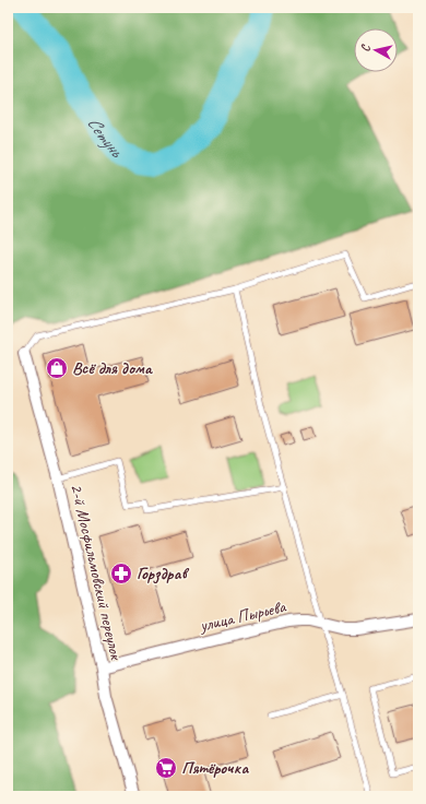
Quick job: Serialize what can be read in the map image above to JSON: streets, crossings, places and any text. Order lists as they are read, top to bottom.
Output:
{
  "streets": {
    "street": ["2-й Мосфильмовский переулок", "улица Пырьева"]
  },
  "crossings": [
    ["2-й Мосфильмовский переулок", "улица Пырьева"]
  ],
  "water": ["Сетунь"],
  "places": {
    "shop": ["Всё для дома"],
    "pharmacy": ["Горздрав"],
    "supermarket": ["Пятёрочка"]
  },
  "north": "left"
}
